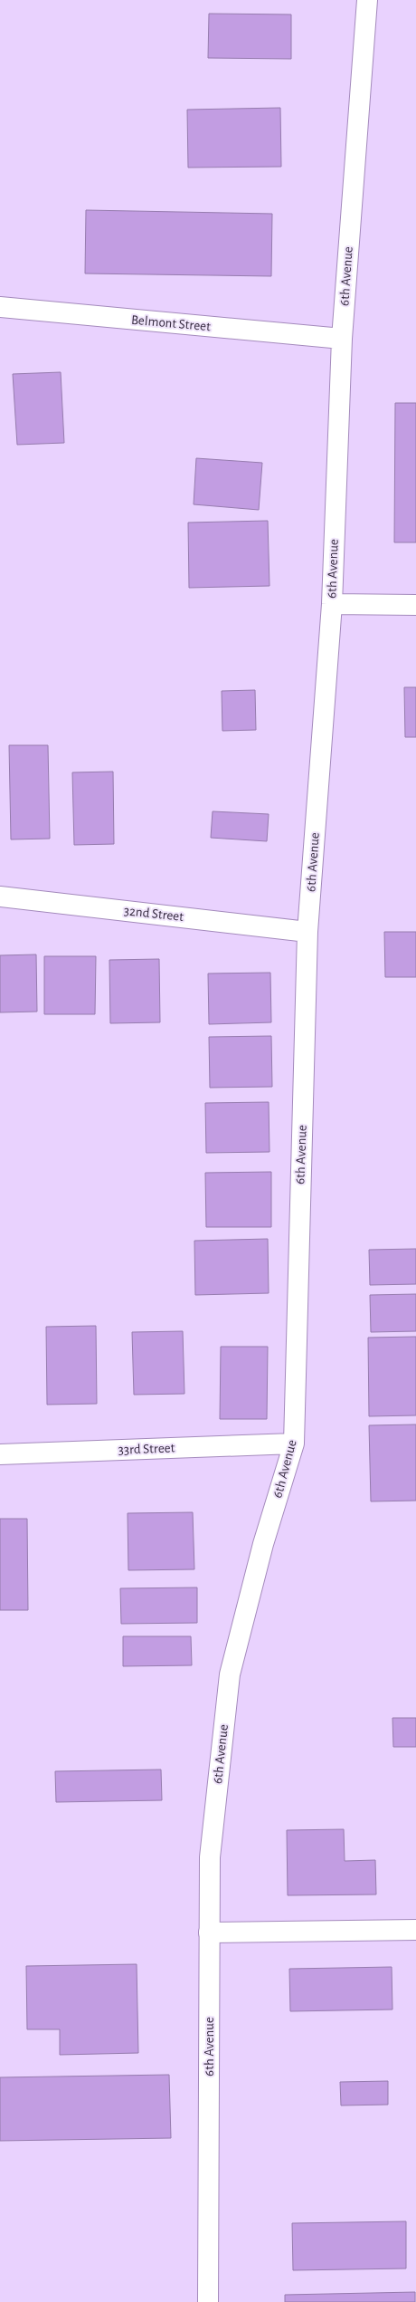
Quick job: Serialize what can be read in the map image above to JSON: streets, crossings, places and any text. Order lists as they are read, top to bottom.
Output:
{
  "streets": {
    "street": [
      "6th Avenue",
      "Belmont Street",
      "32nd Street",
      "33rd Street"
    ]
  },
  "crossings": [
    ["6th Avenue", "Belmont Street"],
    ["6th Avenue", "32nd Street"],
    ["6th Avenue", "33rd Street"]
  ]
}
